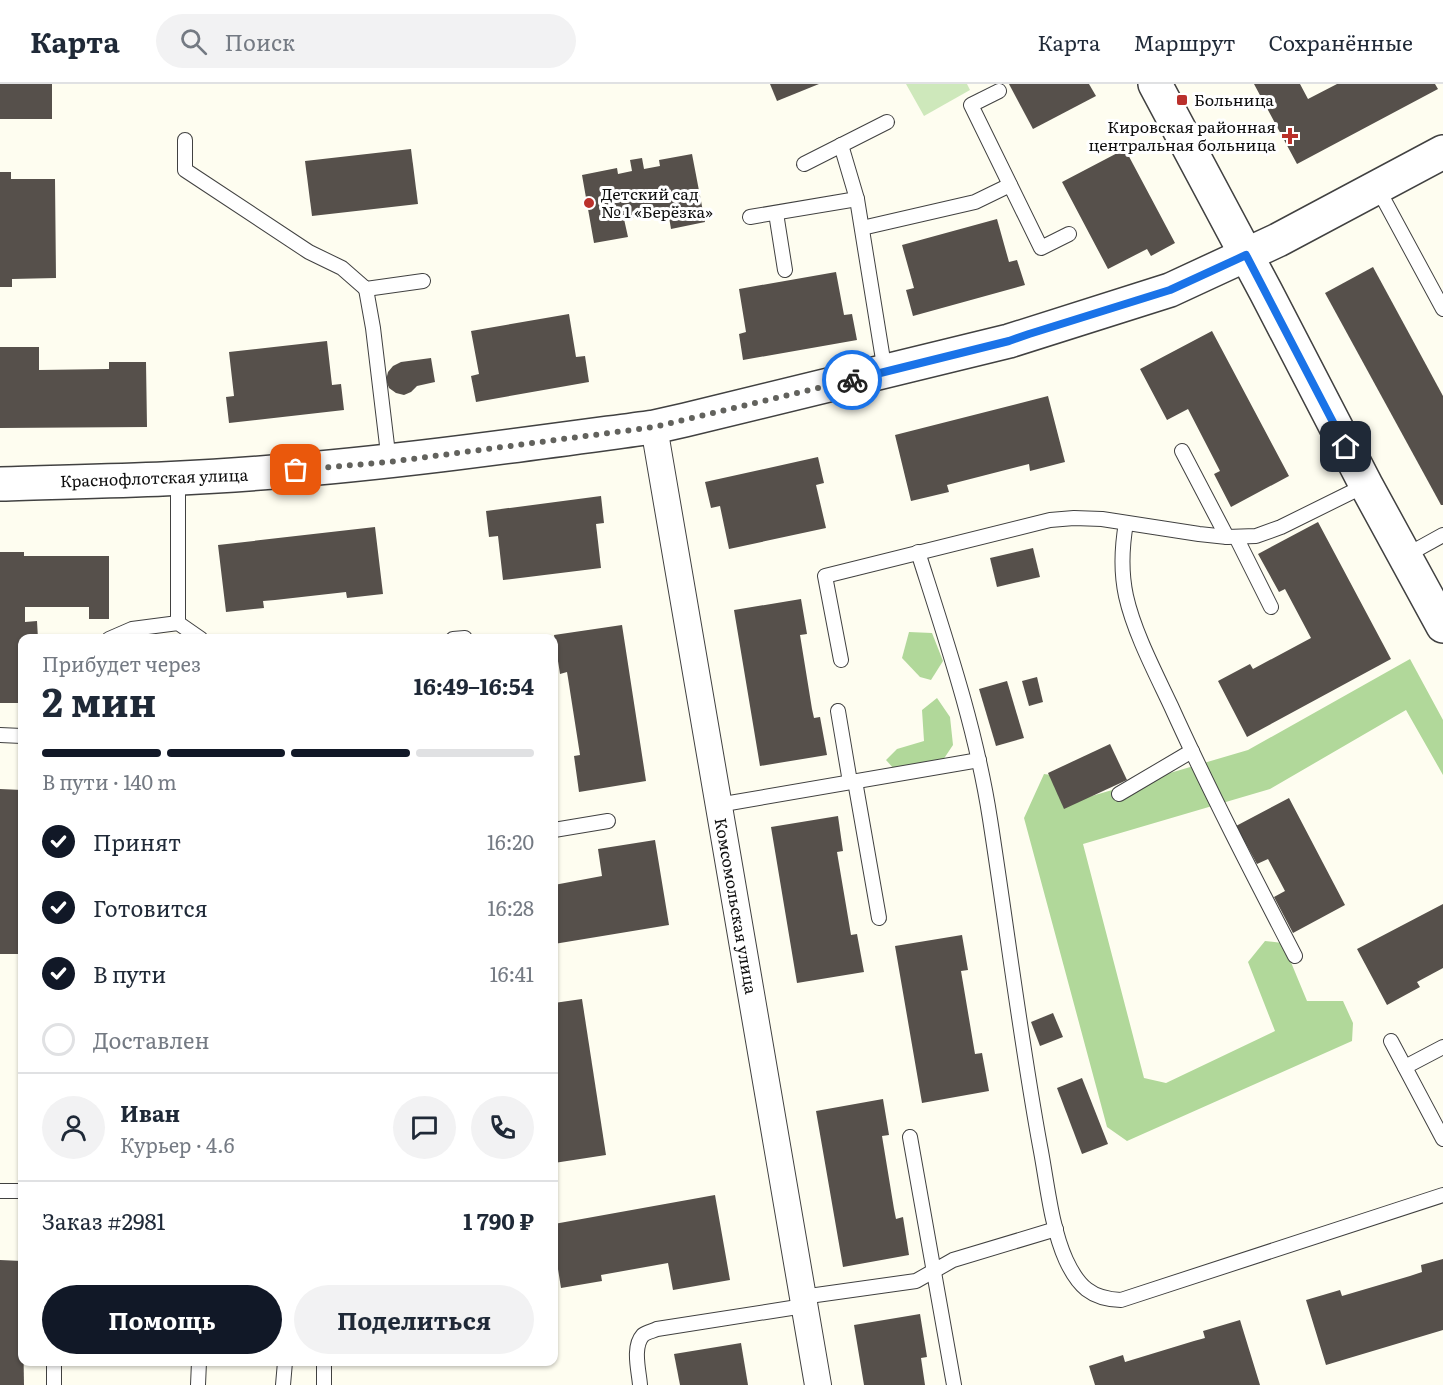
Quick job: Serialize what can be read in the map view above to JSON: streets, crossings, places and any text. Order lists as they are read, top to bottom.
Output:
{
  "streets": {
    "street": ["Краснофлотская улица", "Комсомольская улица"]
  },
  "crossings": [
    ["Краснофлотская улица", "Комсомольская улица"]
  ],
  "places": {
    "transit": ["Больница"],
    "health": ["Кировская районная центральная больница"],
    "other": ["Детский сад № 1 «Берёзка»"]
  },
  "page": {
    "header": "Карта",
    "search": "Поиск",
    "nav": ["Карта", "Маршрут", "Сохранённые"],
    "heading": ["2 мин", "Прибудет через", "16:49–16:54"],
    "panel": [
      "Иван",
      "Курьер · 4.6",
      "Заказ #2981",
      "1 790 ₽"
    ],
    "bar": "В пути · 140 m",
    "list": [
      ["Принят", "16:20"],
      ["Готовится", "16:28"],
      ["В пути", "16:41"],
      "Доставлен"
    ],
    "buttons": ["Помощь", "Поделиться"]
  }
}
